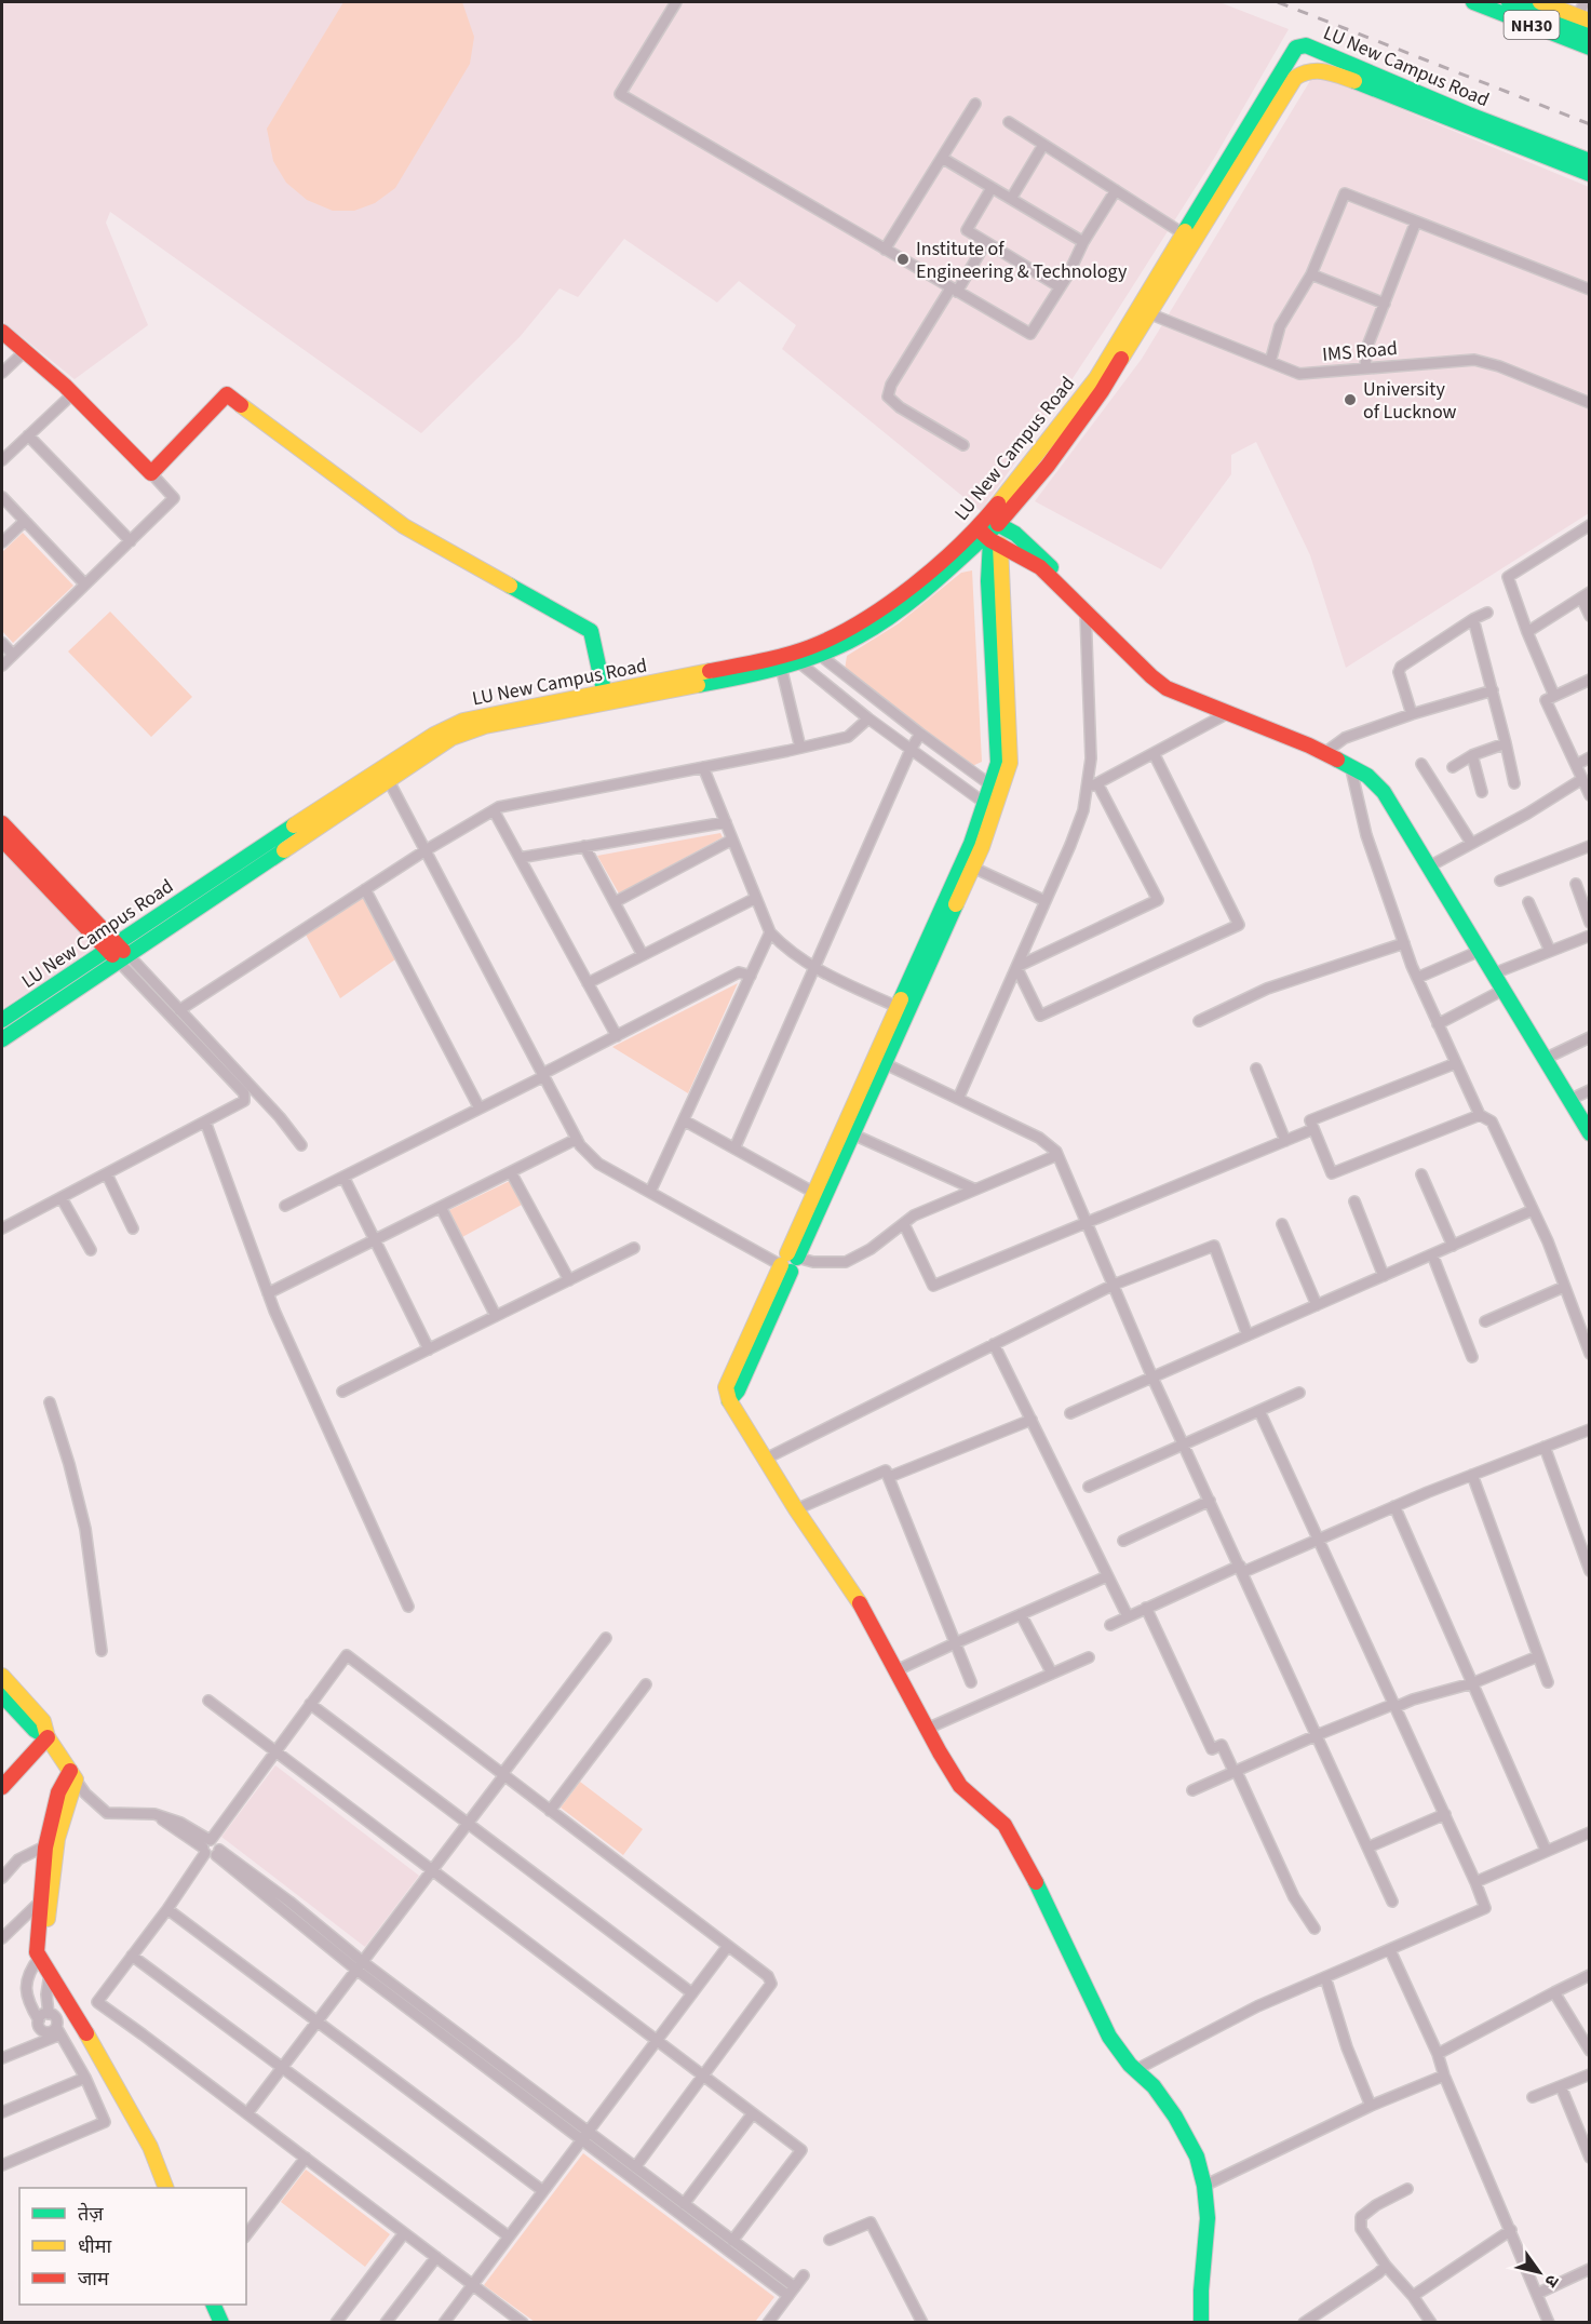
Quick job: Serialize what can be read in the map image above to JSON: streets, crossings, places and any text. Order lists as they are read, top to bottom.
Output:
{
  "streets": {
    "main road": ["NH30", "LU New Campus Road"],
    "street": ["IMS Road"]
  },
  "crossings": [
    ["LU New Campus Road", "IMS Road"]
  ],
  "places": ["Institute of Engineering & Technology", "University of Lucknow"],
  "legend": ["तेज़", "धीमा", "जाम"],
  "north": "bottom right"
}
